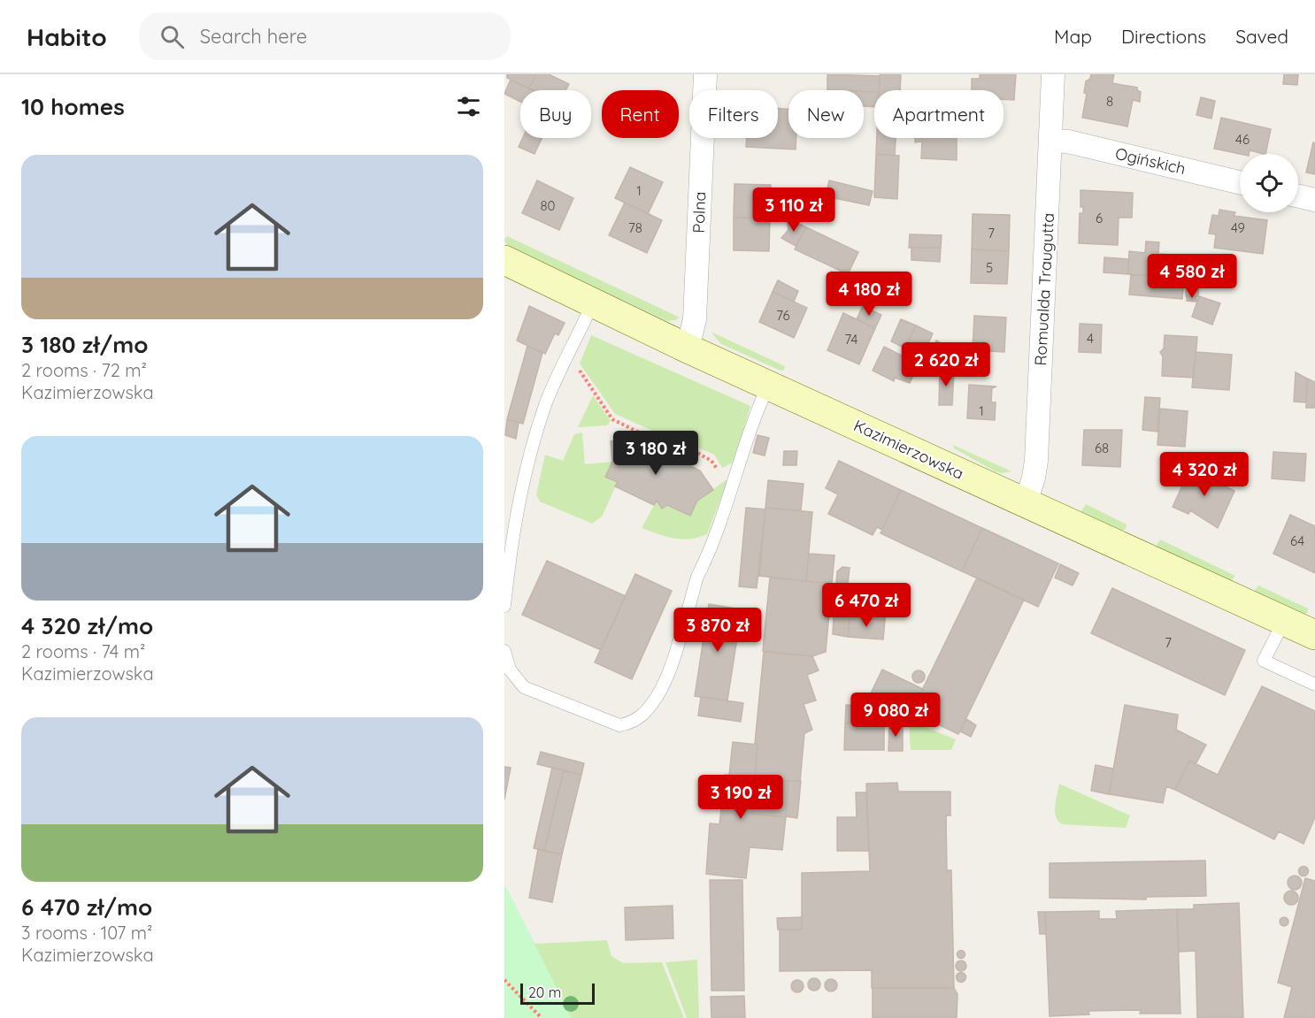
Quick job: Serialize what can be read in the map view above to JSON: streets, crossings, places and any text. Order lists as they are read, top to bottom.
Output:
{
  "streets": {
    "main road": ["Kazimierzowska"],
    "street": ["Ogińskich", "Polna", "Romualda Traugutta"]
  },
  "crossings": [
    ["Ogińskich", "Romualda Traugutta"],
    ["Polna", "Kazimierzowska"],
    ["Romualda Traugutta", "Kazimierzowska"]
  ],
  "house_numbers": [
    "8",
    "46",
    "1",
    "80",
    "6",
    "78",
    "49",
    "7",
    "5",
    "76",
    "4",
    "74",
    "1",
    "68",
    "64",
    "7"
  ],
  "scale_bar": "20 m",
  "page": {
    "header": "Habito",
    "search": "Search here",
    "nav": ["Map", "Directions", "Saved"],
    "heading": "10 homes",
    "chip": [
      "Buy",
      "Rent",
      "Filters",
      "New",
      "Apartment"
    ],
    "list": [
      {
        "name": "3 180 zł/mo",
        "note": "2 rooms · 72 m² · Kazimierzowska"
      },
      {
        "name": "4 320 zł/mo",
        "note": "2 rooms · 74 m² · Kazimierzowska"
      },
      {
        "name": "6 470 zł/mo",
        "note": "3 rooms · 107 m² · Kazimierzowska"
      }
    ],
    "price": [
      "3 110 zł",
      "4 580 zł",
      "4 180 zł",
      "2 620 zł",
      "3 180 zł",
      "4 320 zł",
      "6 470 zł",
      "3 870 zł",
      "9 080 zł",
      "3 190 zł"
    ],
    "scale": "20 m"
  }
}
